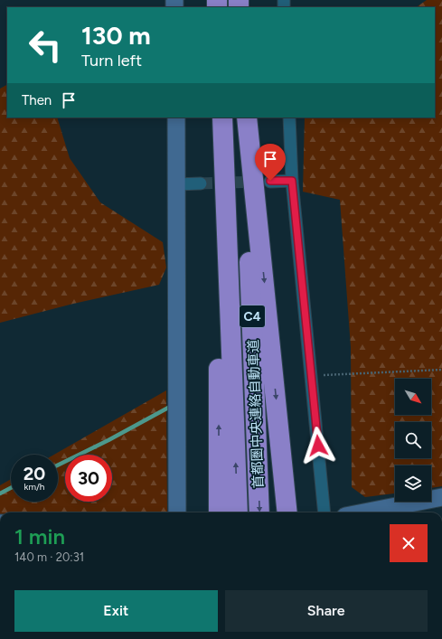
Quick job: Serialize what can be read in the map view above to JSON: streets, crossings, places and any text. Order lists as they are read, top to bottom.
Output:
{
  "streets": {
    "highway": ["C4", "首都圏中央連絡自動車道"]
  },
  "north": "bottom right",
  "page": {
    "turn": ["130 m", "Turn left"],
    "then": "Then",
    "speed": "20 km/h",
    "limit": "30",
    "heading": ["1 min", "140 m · 20:31"],
    "buttons": ["Exit", "Share"]
  }
}
